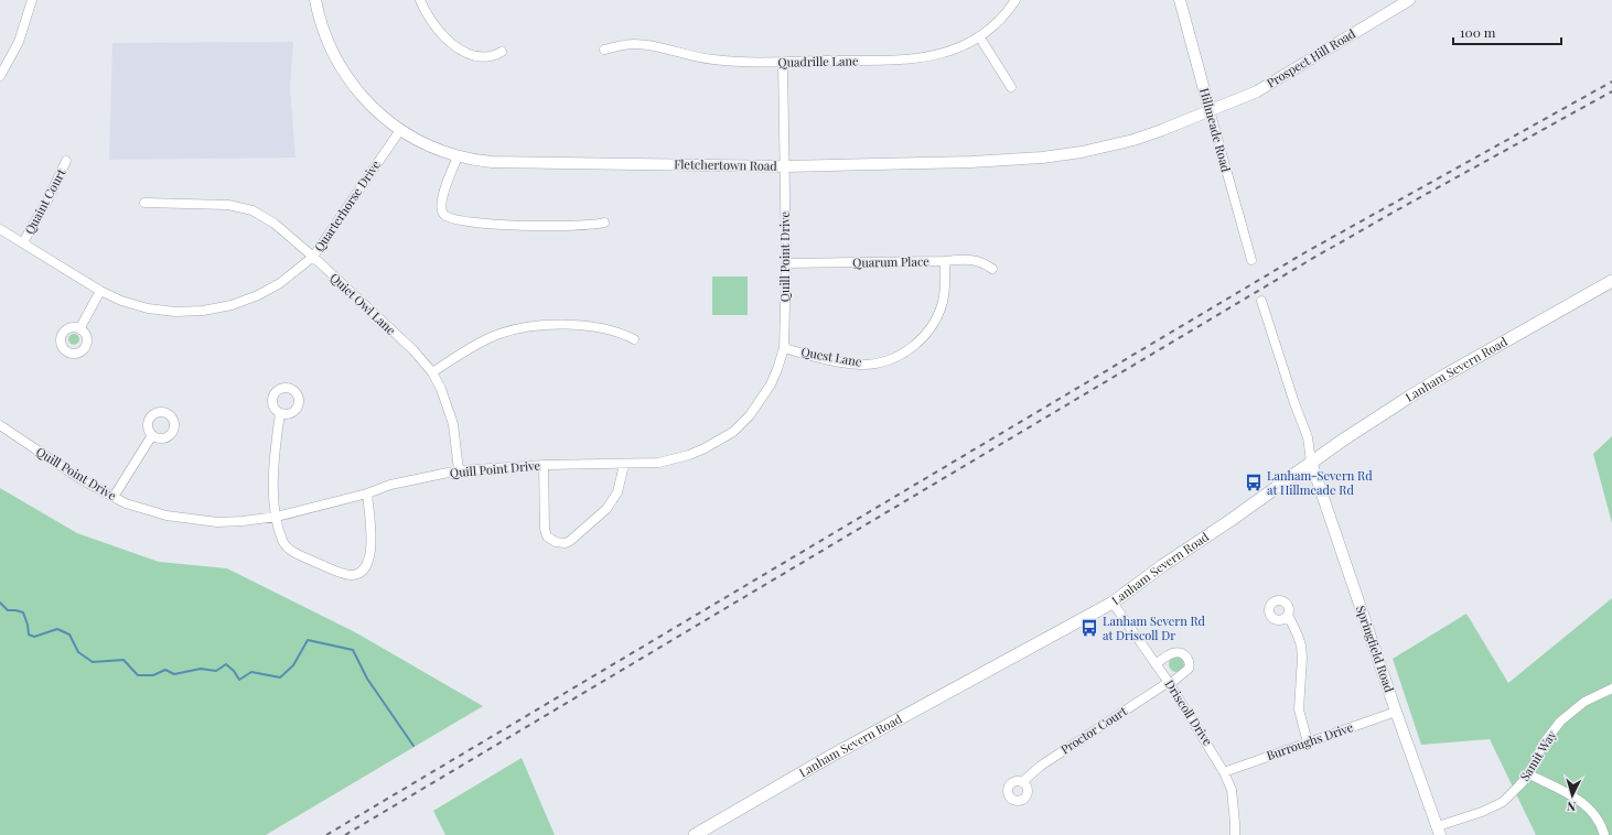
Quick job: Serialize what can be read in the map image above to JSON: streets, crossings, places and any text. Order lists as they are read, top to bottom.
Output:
{
  "streets": {
    "main road": ["Lanham Severn Road"],
    "street": [
      "Prospect Hill Road",
      "Quadrille Lane",
      "Hillmeade Road",
      "Fletchertown Road",
      "Quaint Court",
      "Quarterhorse Drive",
      "Quill Point Drive",
      "Quarum Place",
      "Quiet Owl Lane",
      "Quest Lane",
      "Springfield Road",
      "Driscoll Drive",
      "Proctor Court",
      "Burroughs Drive",
      "Samit Way"
    ]
  },
  "crossings": [
    ["Prospect Hill Road", "Hillmeade Road"],
    ["Prospect Hill Road", "Fletchertown Road"],
    ["Quadrille Lane", "Quill Point Drive"],
    ["Hillmeade Road", "Fletchertown Road"],
    ["Fletchertown Road", "Quarterhorse Drive"],
    ["Fletchertown Road", "Quill Point Drive"],
    ["Quaint Court", "Quarterhorse Drive"],
    ["Quarterhorse Drive", "Quiet Owl Lane"],
    ["Quill Point Drive", "Quarum Place"],
    ["Quill Point Drive", "Quiet Owl Lane"],
    ["Quill Point Drive", "Quest Lane"],
    ["Quarum Place", "Quest Lane"],
    ["Lanham Severn Road", "Springfield Road"],
    ["Lanham Severn Road", "Driscoll Drive"],
    ["Springfield Road", "Burroughs Drive"],
    ["Springfield Road", "Samit Way"],
    ["Driscoll Drive", "Proctor Court"],
    ["Driscoll Drive", "Burroughs Drive"]
  ],
  "places": {
    "bus stop": ["Lanham-Severn Rd at Hillmeade Rd", "Lanham Severn Rd at Driscoll Dr"]
  },
  "scale_bar": "100 m",
  "north": "bottom"
}
